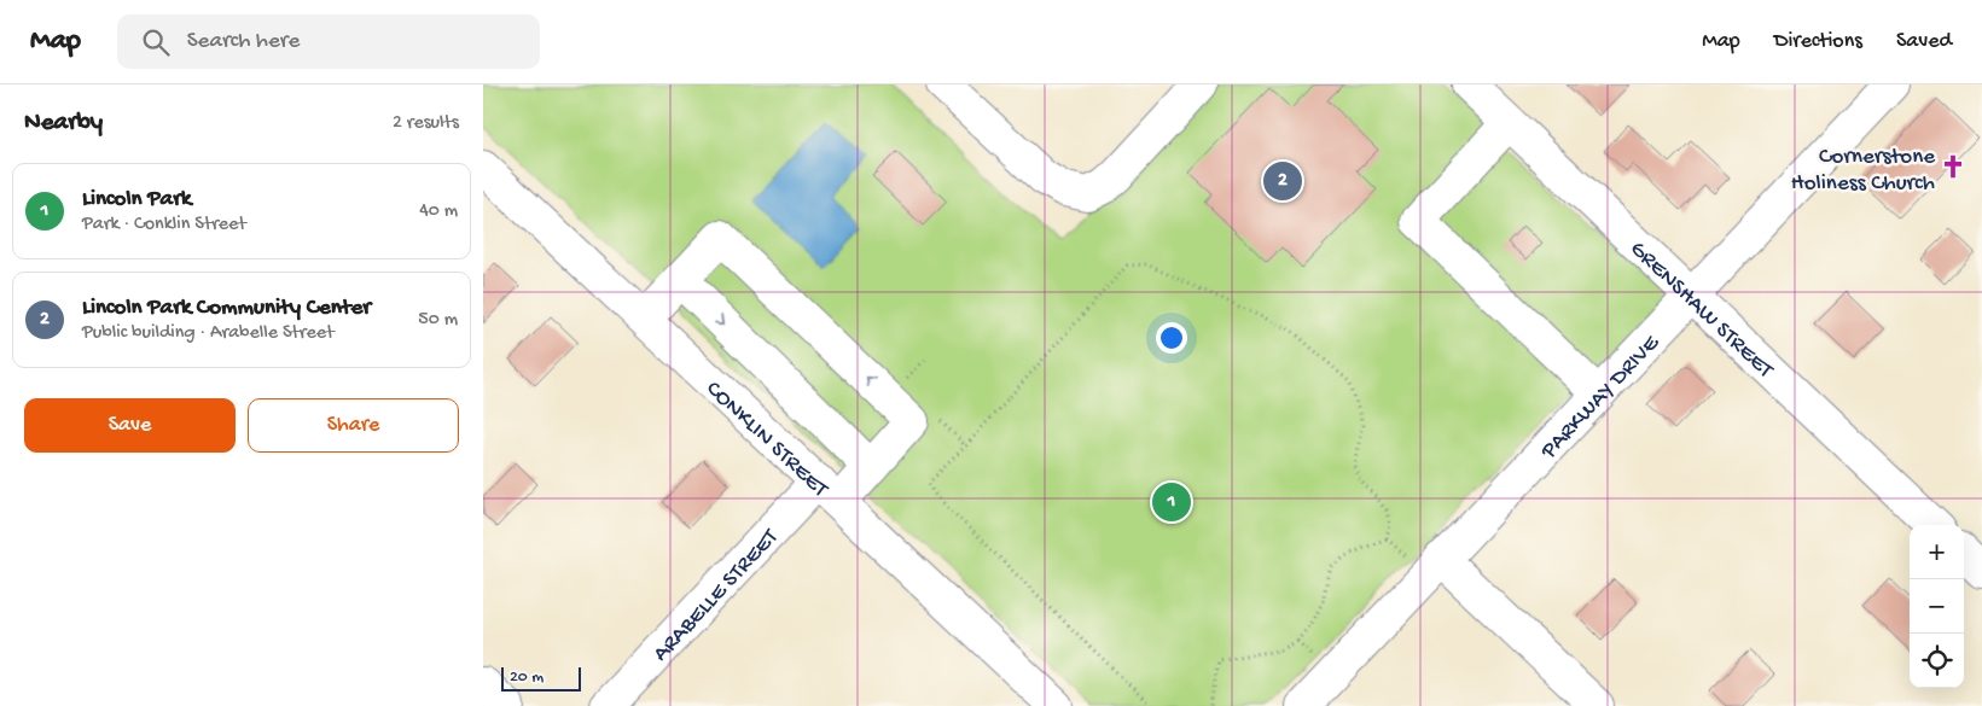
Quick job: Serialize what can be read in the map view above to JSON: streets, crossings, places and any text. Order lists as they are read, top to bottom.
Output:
{
  "streets": {
    "street": [
      "GRENSHAW STREET",
      "PARKWAY DRIVE",
      "CONKLIN STREET",
      "ARABELLE STREET"
    ]
  },
  "crossings": [
    ["GRENSHAW STREET", "PARKWAY DRIVE"],
    ["CONKLIN STREET", "ARABELLE STREET"]
  ],
  "places": {
    "church": ["Cornerstone Holiness Church"]
  },
  "scale_bar": "20 m",
  "page": {
    "header": "Map",
    "search": "Search here",
    "nav": ["Map", "Directions", "Saved"],
    "heading": ["Nearby", "2 results"],
    "pins": ["2", "1"],
    "list": [
      {
        "mark": "1",
        "name": "Lincoln Park",
        "note": "Park · Conklin Street",
        "value": "40 m"
      },
      {
        "mark": "2",
        "name": "Lincoln Park Community Center",
        "note": "Public building · Arabelle Street",
        "value": "50 m"
      }
    ],
    "buttons": ["Save", "Share"],
    "map_buttons": ["+", "−"],
    "scale": "20 m"
  }
}
